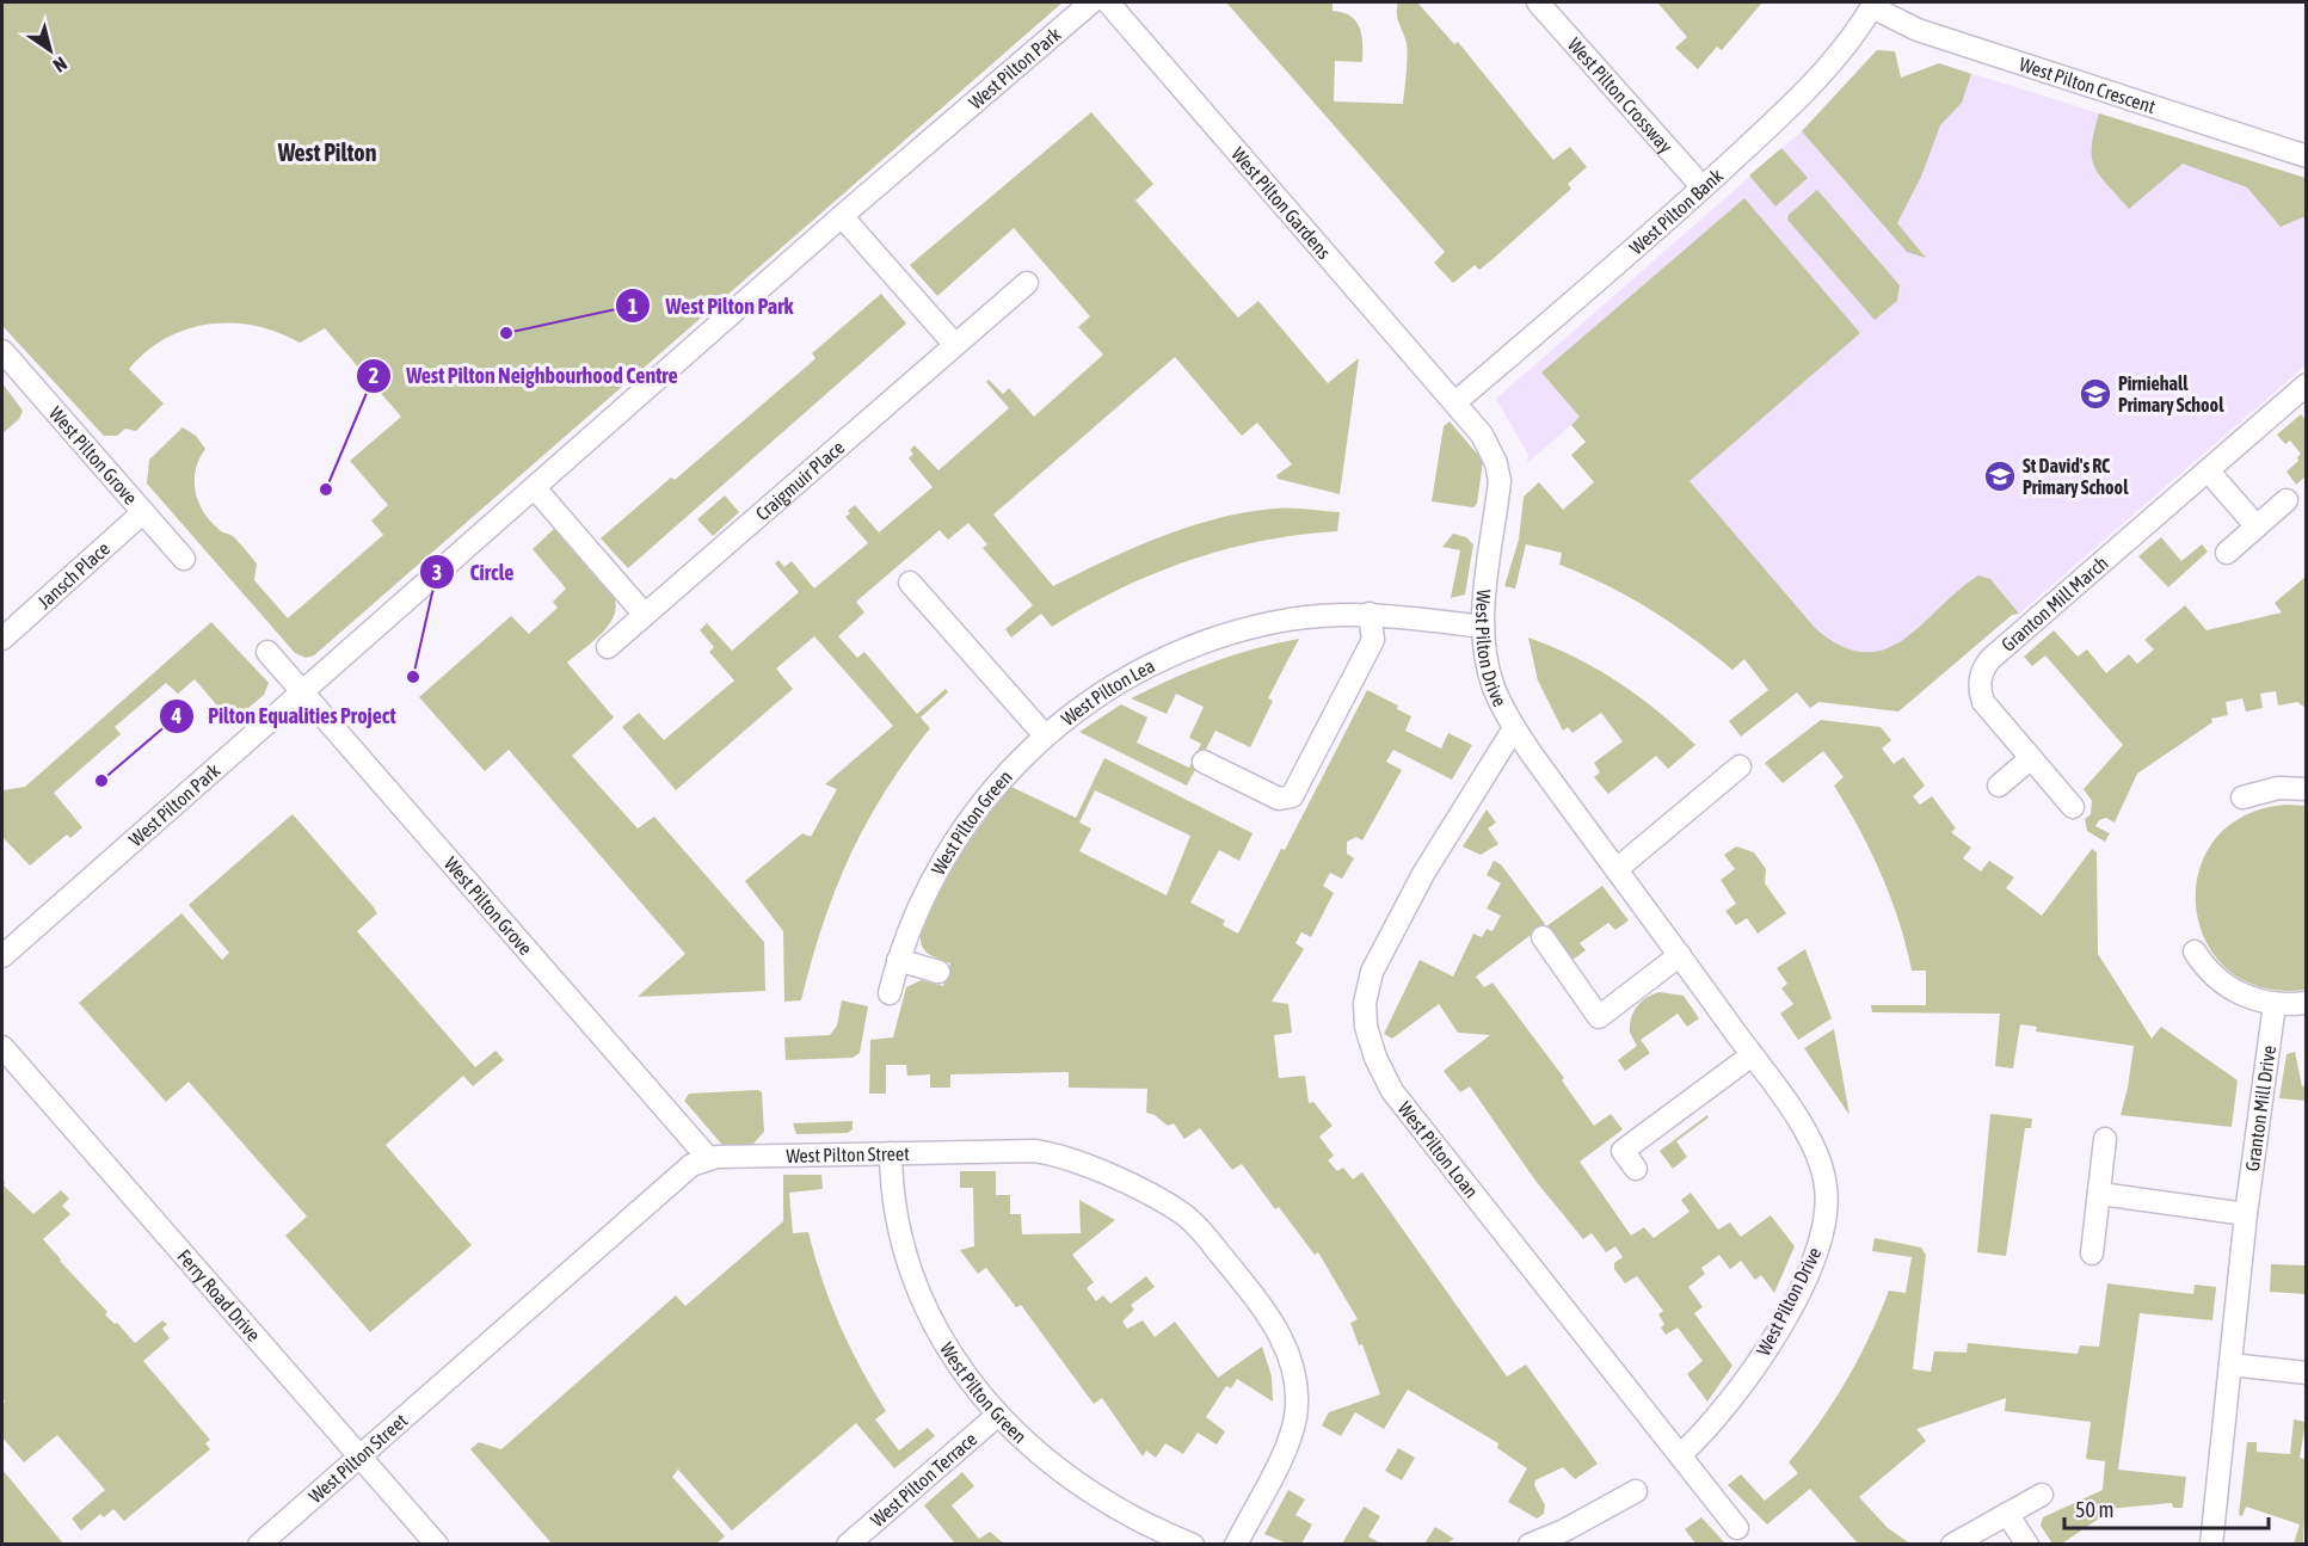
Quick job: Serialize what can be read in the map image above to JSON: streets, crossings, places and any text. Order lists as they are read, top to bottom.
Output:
{
  "streets": {
    "street": [
      "West Pilton Park",
      "West Pilton Crescent",
      "West Pilton Crossway",
      "West Pilton Gardens",
      "West Pilton Bank",
      "West Pilton Grove",
      "Craigmuir Place",
      "Jansch Place",
      "Granton Mill March",
      "West Pilton Drive",
      "West Pilton Lea",
      "West Pilton Green",
      "Granton Mill Drive",
      "West Pilton Loan",
      "West Pilton Street",
      "Ferry Road Drive",
      "West Pilton Terrace"
    ]
  },
  "crossings": [
    ["West Pilton Park", "West Pilton Grove"],
    ["West Pilton Crescent", "West Pilton Bank"],
    ["West Pilton Crossway", "West Pilton Bank"],
    ["West Pilton Gardens", "West Pilton Bank"],
    ["West Pilton Gardens", "West Pilton Drive"],
    ["West Pilton Bank", "West Pilton Drive"],
    ["West Pilton Grove", "Jansch Place"],
    ["West Pilton Grove", "West Pilton Street"],
    ["West Pilton Drive", "West Pilton Lea"],
    ["West Pilton Drive", "West Pilton Loan"],
    ["West Pilton Lea", "West Pilton Green"],
    ["West Pilton Green", "West Pilton Street"],
    ["West Pilton Green", "West Pilton Terrace"],
    ["West Pilton Street", "Ferry Road Drive"]
  ],
  "districts": ["West Pilton"],
  "places": {
    "other": [
      "West Pilton Park",
      "West Pilton Neighbourhood Centre",
      "Circle",
      "Pilton Equalities Project"
    ],
    "school or university": ["Pirniehall Primary School", "St David's RC Primary School"]
  },
  "scale_bar": "50 m",
  "north": "bottom right"
}
